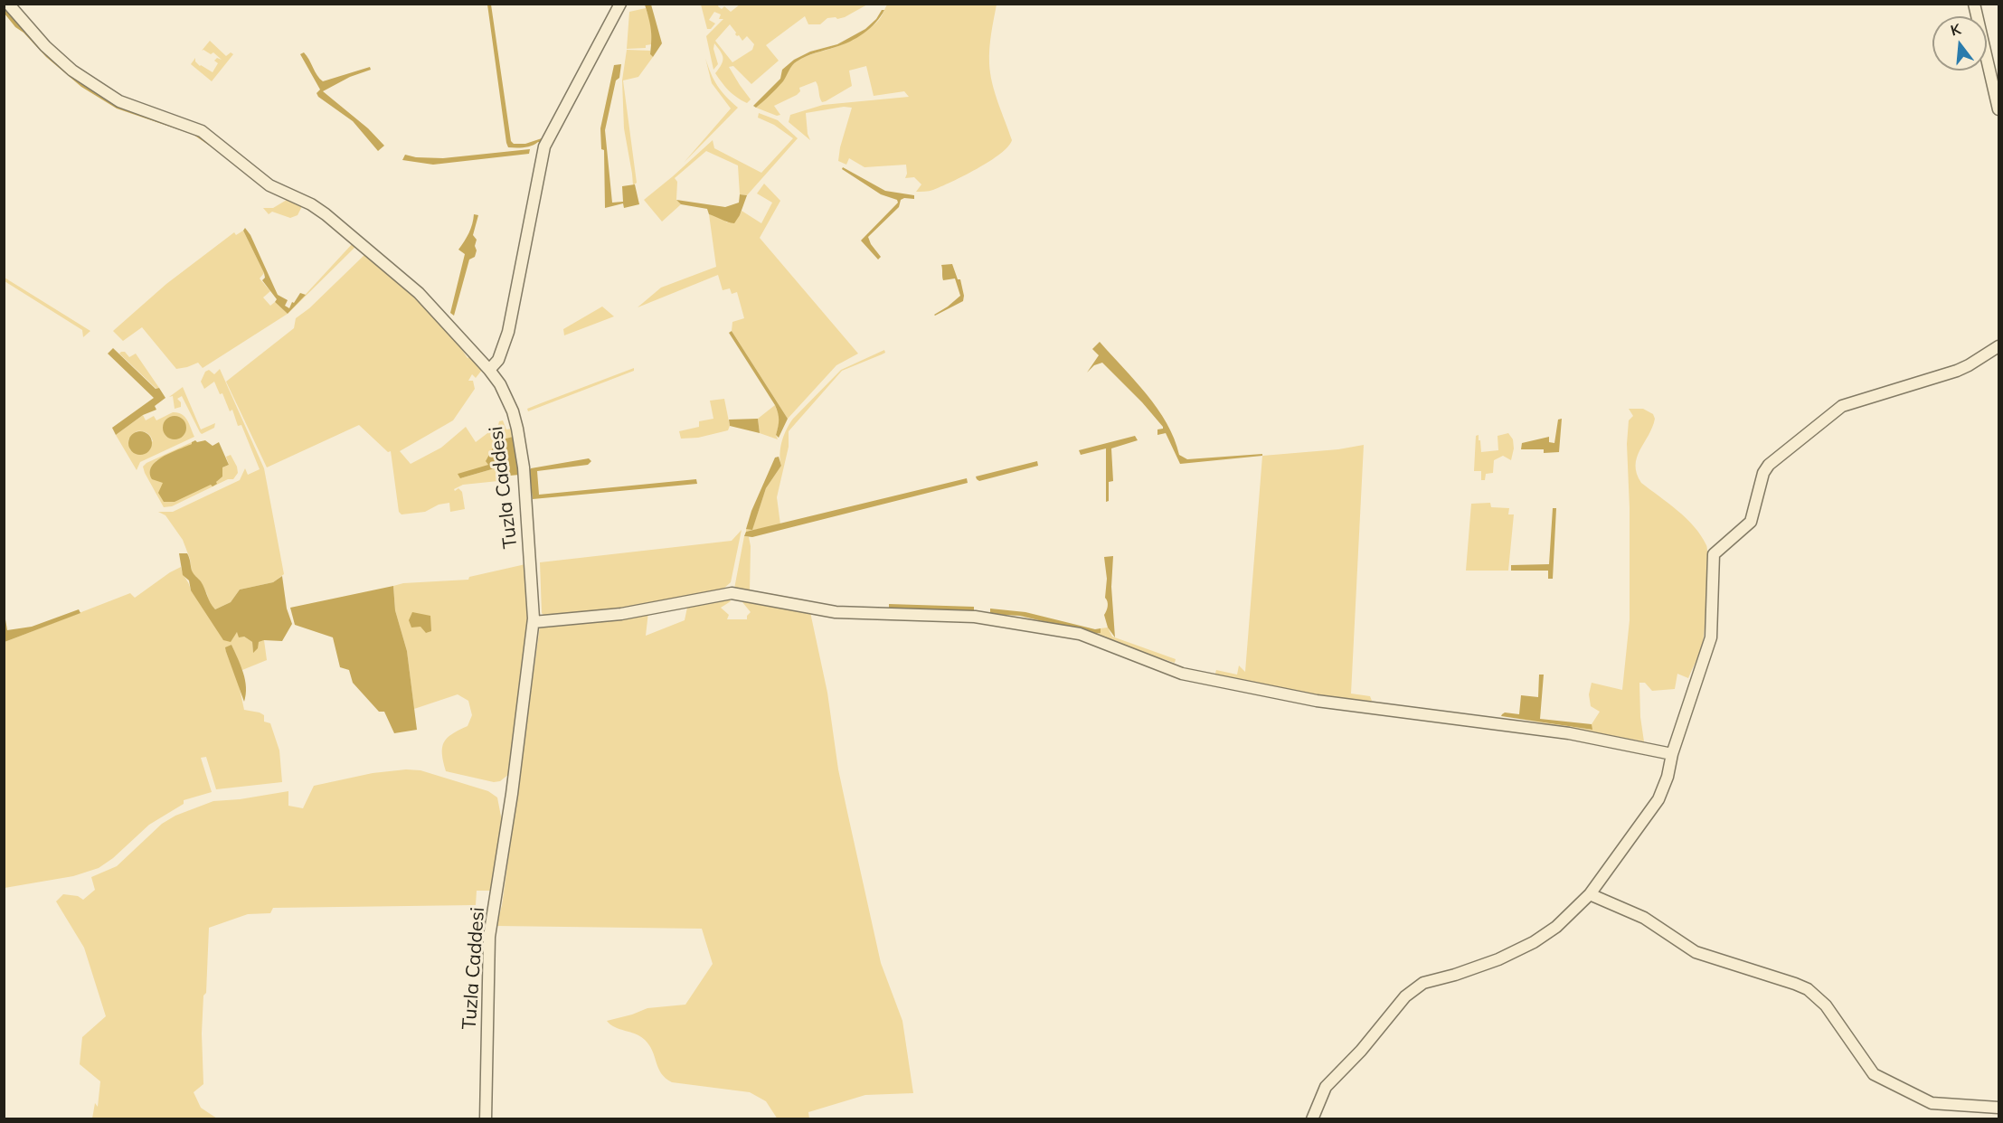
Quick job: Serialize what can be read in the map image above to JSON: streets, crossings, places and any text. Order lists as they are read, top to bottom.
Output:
{
  "streets": {
    "street": ["Tuzla Caddesi"]
  },
  "north": "top"
}
